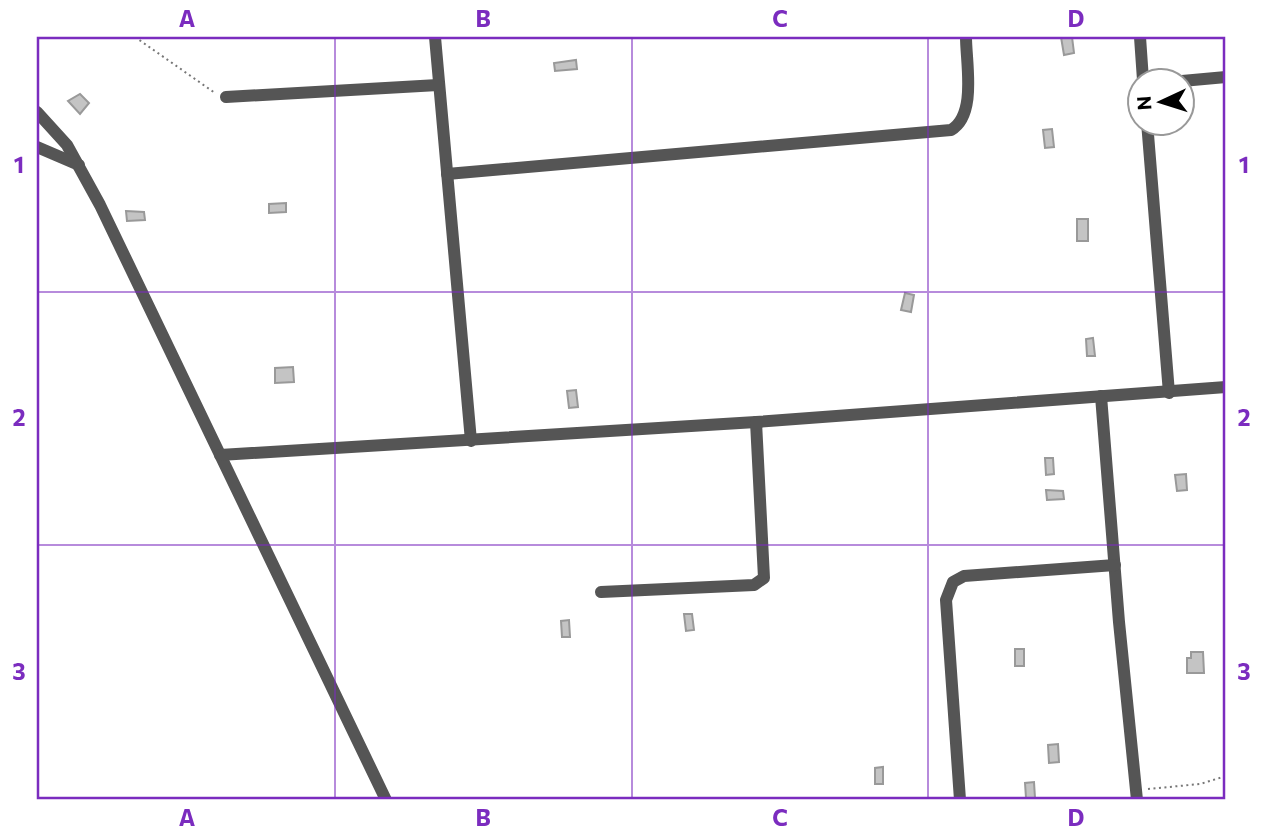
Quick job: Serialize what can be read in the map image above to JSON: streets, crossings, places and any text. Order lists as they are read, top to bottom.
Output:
{
  "north": "left",
  "grid": {
    "columns": [
      "A",
      "B",
      "C",
      "D"
    ],
    "rows": ["1", "2", "3"]
  }
}
